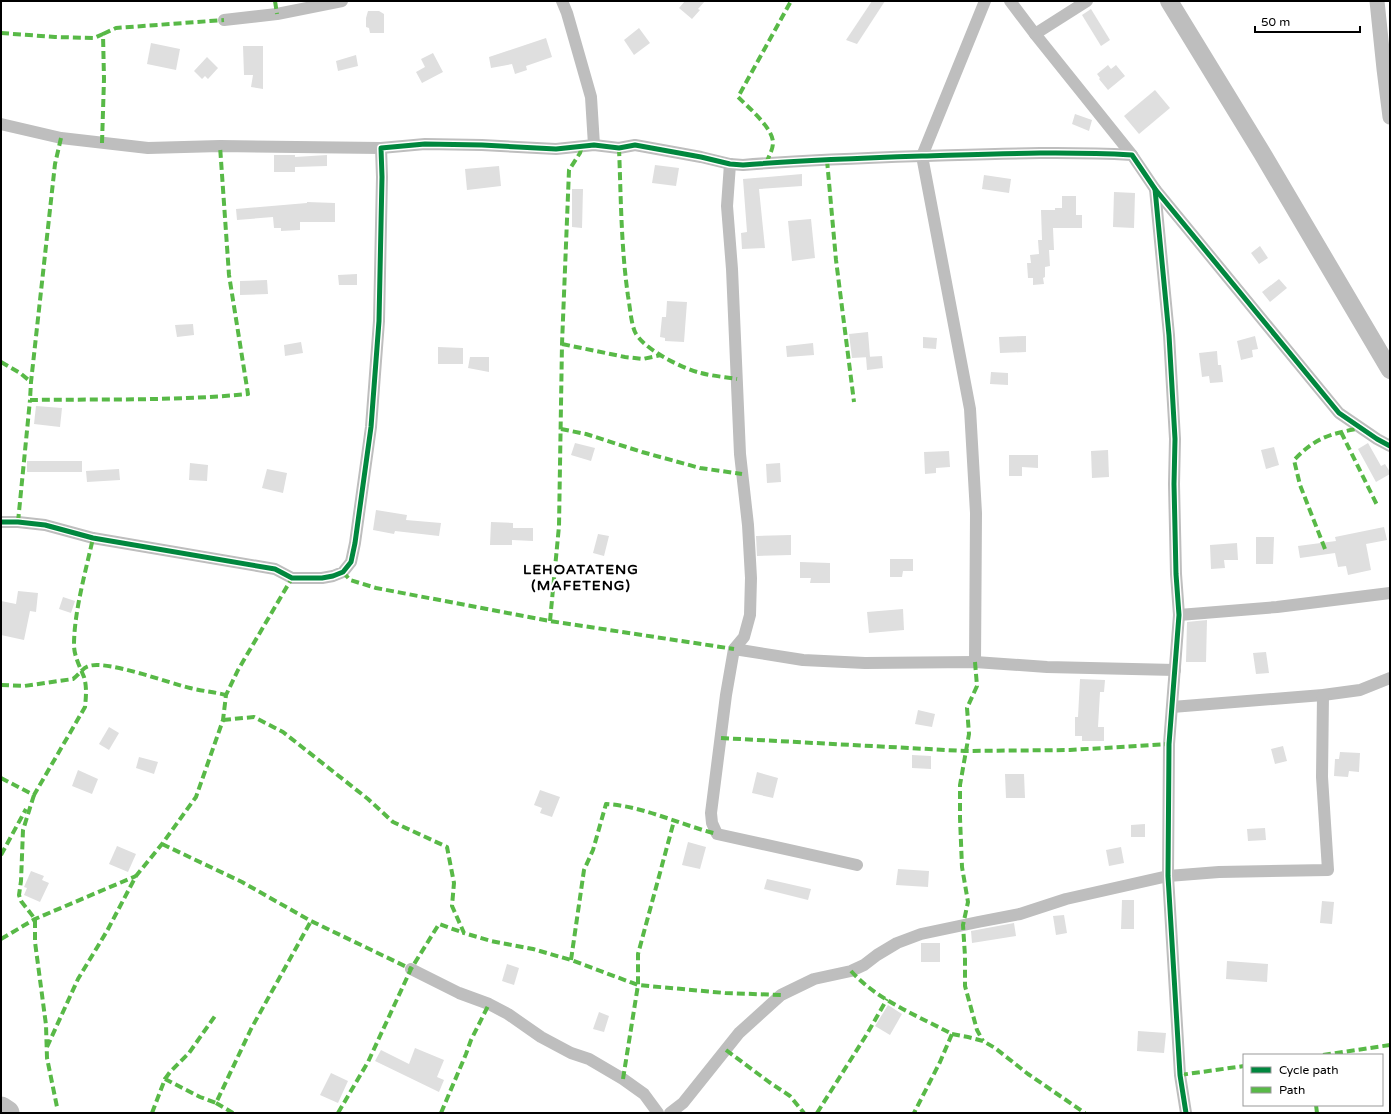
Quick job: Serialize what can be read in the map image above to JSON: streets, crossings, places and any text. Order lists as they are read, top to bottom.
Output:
{
  "districts": ["LEHOATATENG (MAFETENG)"],
  "legend": ["Cycle path", "Path"],
  "scale_bar": "50 m"
}
